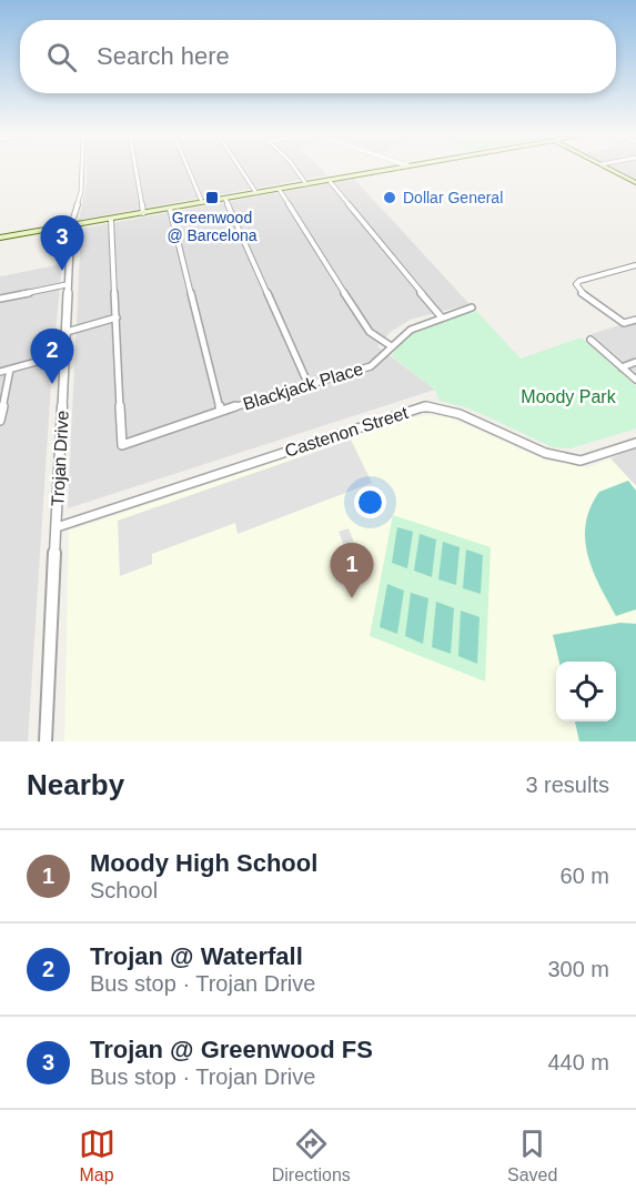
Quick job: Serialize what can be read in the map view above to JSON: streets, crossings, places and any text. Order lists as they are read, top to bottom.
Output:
{
  "streets": {
    "street": ["Blackjack Place", "Castenon Street", "Trojan Drive"]
  },
  "crossings": [
    ["Castenon Street", "Trojan Drive"]
  ],
  "parks": ["Moody Park"],
  "places": {
    "transit": ["Greenwood @ Barcelona"],
    "other": ["Dollar General"]
  },
  "page": {
    "search": "Search here",
    "pins": ["3", "2", "1"],
    "heading": ["Nearby", "3 results"],
    "list": [
      {
        "mark": "1",
        "name": "Moody High School",
        "note": "School",
        "value": "60 m"
      },
      {
        "mark": "2",
        "name": "Trojan @ Waterfall",
        "note": "Bus stop · Trojan Drive",
        "value": "300 m"
      },
      {
        "mark": "3",
        "name": "Trojan @ Greenwood FS",
        "note": "Bus stop · Trojan Drive",
        "value": "440 m"
      }
    ],
    "nav": ["Map", "Directions", "Saved"]
  }
}
